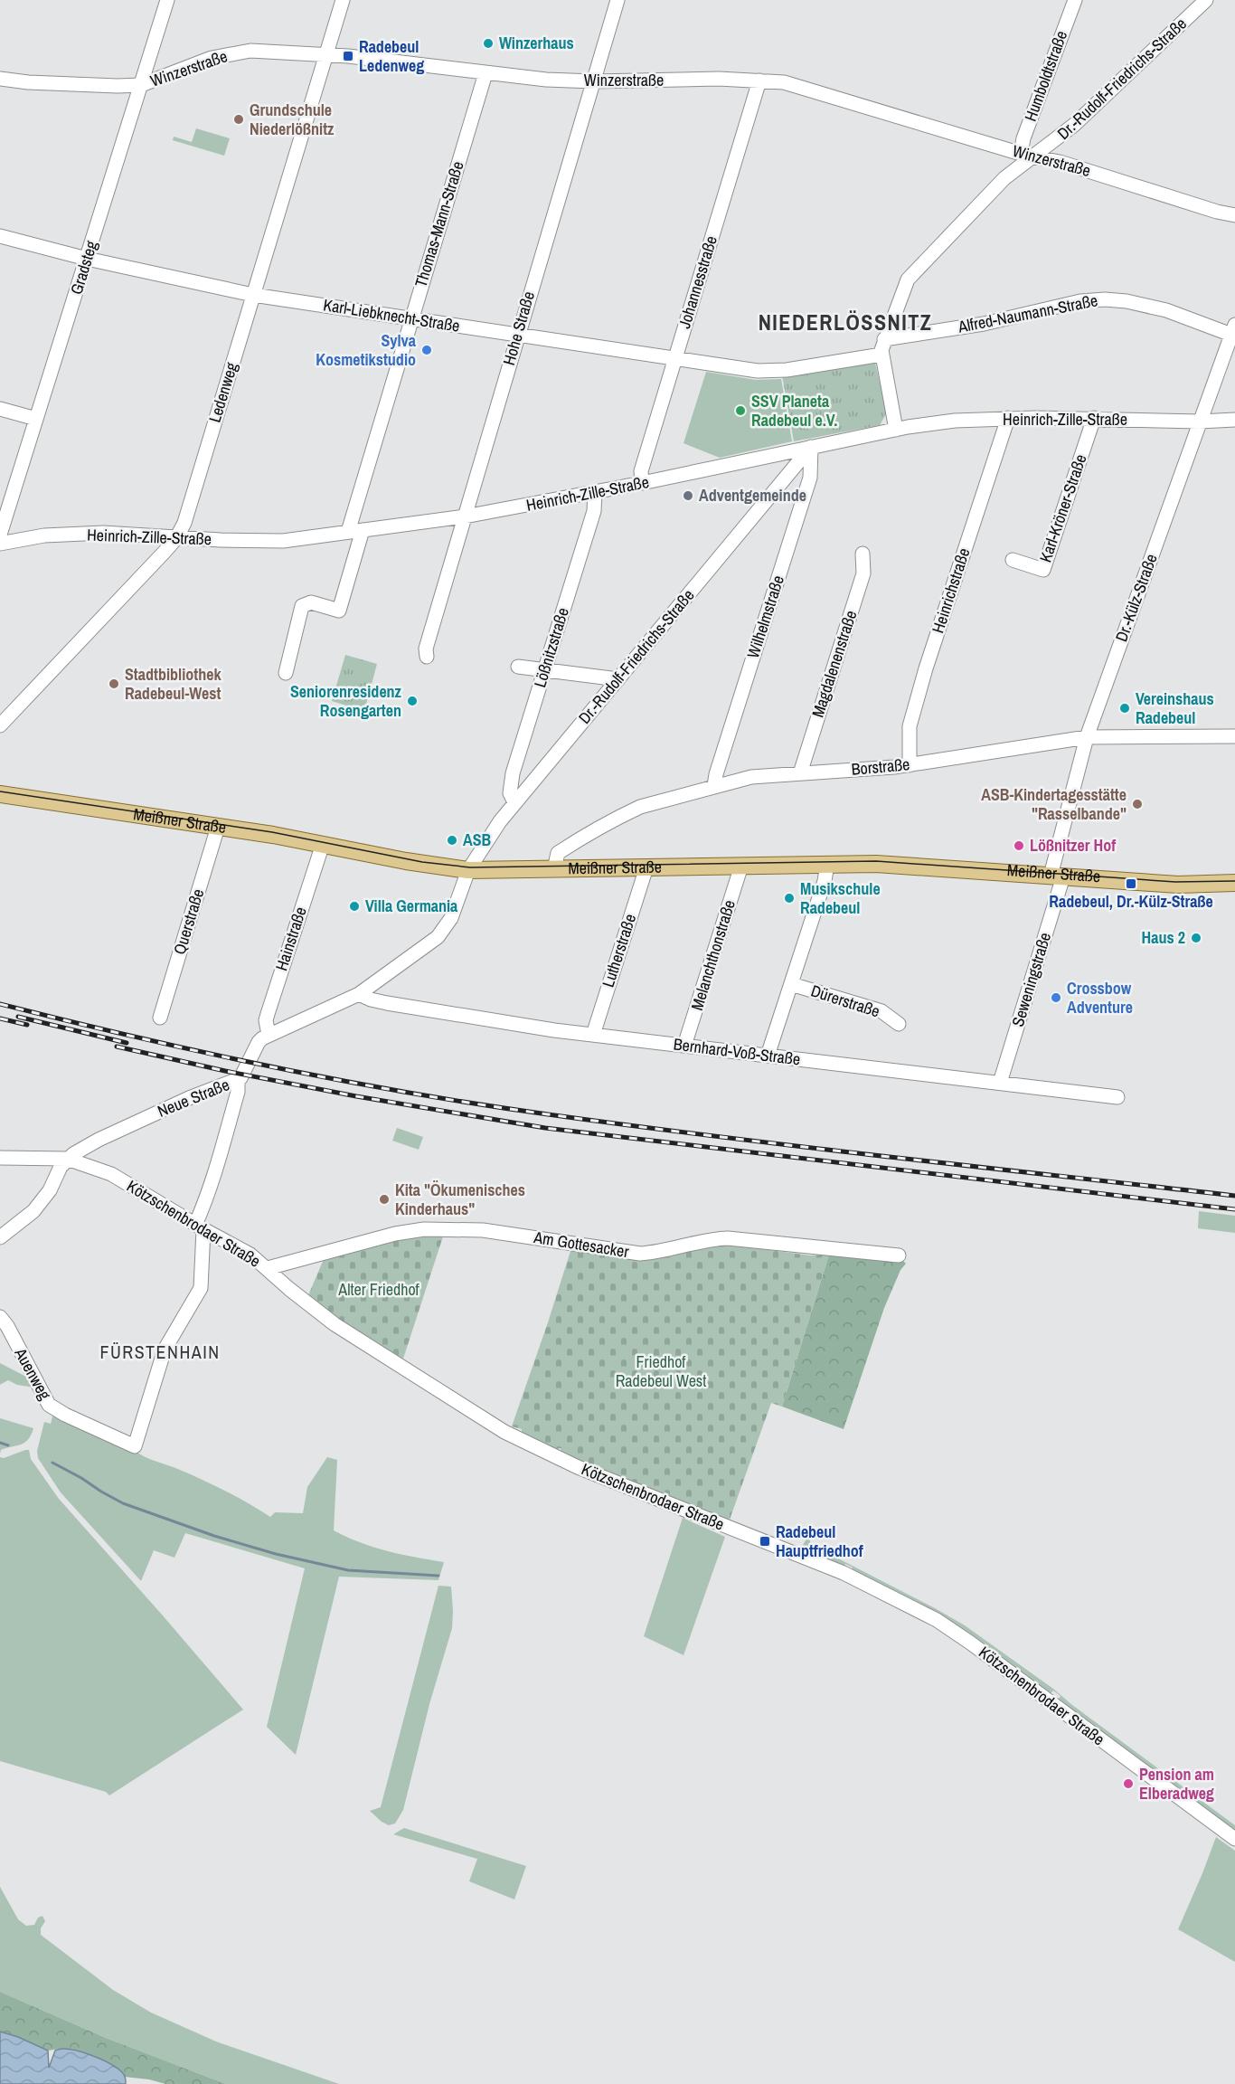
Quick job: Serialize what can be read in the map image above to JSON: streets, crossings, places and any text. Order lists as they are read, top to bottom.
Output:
{
  "streets": {
    "main road": ["Meißner Straße"],
    "street": [
      "Winzerstraße",
      "Humboldtstraße",
      "Dr.-Rudolf-Friedrichs-Straße",
      "Thomas-Mann-Straße",
      "Gradsteg",
      "Johannesstraße",
      "Alfred-Naumann-Straße",
      "Karl-Liebknecht-Straße",
      "Hohe Straße",
      "Ledenweg",
      "Heinrich-Zille-Straße",
      "Karl-Kröner-Straße",
      "Heinrichstraße",
      "Dr.-Külz-Straße",
      "Wilhelmstraße",
      "Lößnitzstraße",
      "Magdalenenstraße",
      "Borstraße",
      "Querstraße",
      "Hainstraße",
      "Lutherstraße",
      "Melanchthonstraße",
      "Seweningstraße",
      "Dürerstraße",
      "Bernhard-Voß-Straße",
      "Neue Straße",
      "Kötzschenbrodaer Straße",
      "Am Gottesacker",
      "Auenweg"
    ]
  },
  "crossings": [
    ["Winzerstraße", "Humboldtstraße"],
    ["Winzerstraße", "Dr.-Rudolf-Friedrichs-Straße"],
    ["Winzerstraße", "Thomas-Mann-Straße"],
    ["Winzerstraße", "Gradsteg"],
    ["Winzerstraße", "Johannesstraße"],
    ["Winzerstraße", "Hohe Straße"],
    ["Winzerstraße", "Ledenweg"],
    ["Humboldtstraße", "Dr.-Rudolf-Friedrichs-Straße"],
    ["Dr.-Rudolf-Friedrichs-Straße", "Alfred-Naumann-Straße"],
    ["Dr.-Rudolf-Friedrichs-Straße", "Karl-Liebknecht-Straße"],
    ["Dr.-Rudolf-Friedrichs-Straße", "Heinrich-Zille-Straße"],
    ["Dr.-Rudolf-Friedrichs-Straße", "Wilhelmstraße"],
    ["Dr.-Rudolf-Friedrichs-Straße", "Lößnitzstraße"],
    ["Dr.-Rudolf-Friedrichs-Straße", "Meißner Straße"],
    ["Dr.-Rudolf-Friedrichs-Straße", "Neue Straße"],
    ["Thomas-Mann-Straße", "Karl-Liebknecht-Straße"],
    ["Thomas-Mann-Straße", "Heinrich-Zille-Straße"],
    ["Gradsteg", "Karl-Liebknecht-Straße"],
    ["Johannesstraße", "Karl-Liebknecht-Straße"],
    ["Johannesstraße", "Heinrich-Zille-Straße"],
    ["Alfred-Naumann-Straße", "Dr.-Külz-Straße"],
    ["Karl-Liebknecht-Straße", "Hohe Straße"],
    ["Karl-Liebknecht-Straße", "Ledenweg"],
    ["Hohe Straße", "Heinrich-Zille-Straße"],
    ["Ledenweg", "Heinrich-Zille-Straße"],
    ["Heinrich-Zille-Straße", "Karl-Kröner-Straße"],
    ["Heinrich-Zille-Straße", "Heinrichstraße"],
    ["Heinrich-Zille-Straße", "Dr.-Külz-Straße"],
    ["Heinrich-Zille-Straße", "Wilhelmstraße"],
    ["Heinrich-Zille-Straße", "Lößnitzstraße"],
    ["Heinrichstraße", "Borstraße"],
    ["Dr.-Külz-Straße", "Borstraße"],
    ["Dr.-Külz-Straße", "Meißner Straße"],
    ["Dr.-Külz-Straße", "Seweningstraße"],
    ["Wilhelmstraße", "Borstraße"],
    ["Magdalenenstraße", "Borstraße"],
    ["Borstraße", "Meißner Straße"],
    ["Meißner Straße", "Querstraße"],
    ["Meißner Straße", "Hainstraße"],
    ["Meißner Straße", "Lutherstraße"],
    ["Meißner Straße", "Melanchthonstraße"],
    ["Meißner Straße", "Seweningstraße"],
    ["Meißner Straße", "Dürerstraße"],
    ["Meißner Straße", "Neue Straße"],
    ["Hainstraße", "Neue Straße"],
    ["Lutherstraße", "Bernhard-Voß-Straße"],
    ["Melanchthonstraße", "Bernhard-Voß-Straße"],
    ["Seweningstraße", "Bernhard-Voß-Straße"],
    ["Dürerstraße", "Bernhard-Voß-Straße"],
    ["Bernhard-Voß-Straße", "Neue Straße"],
    ["Neue Straße", "Kötzschenbrodaer Straße"],
    ["Kötzschenbrodaer Straße", "Am Gottesacker"],
    ["Kötzschenbrodaer Straße", "Auenweg"]
  ],
  "districts": ["NIEDERLÖSSNITZ", "FÜRSTENHAIN"],
  "parks": ["Alter Friedhof", "Friedhof Radebeul West"],
  "places": {
    "other": [
      "Winzerhaus",
      "Grundschule Niederlößnitz",
      "Sylva Kosmetikstudio",
      "SSV Planeta Radebeul e.V.",
      "Adventgemeinde",
      "Stadtbibliothek Radebeul-West",
      "Seniorenresidenz Rosengarten",
      "Vereinshaus Radebeul",
      "ASB-Kindertagesstätte \"Rasselbande\"",
      "ASB",
      "Lößnitzer Hof",
      "Musikschule Radebeul",
      "Villa Germania",
      "Haus 2",
      "Crossbow Adventure",
      "Kita \"Ökumenisches Kinderhaus\"",
      "Pension am Elberadweg"
    ],
    "transit": ["Radebeul Ledenweg", "Radebeul, Dr.-Külz-Straße", "Radebeul Hauptfriedhof"]
  }
}
